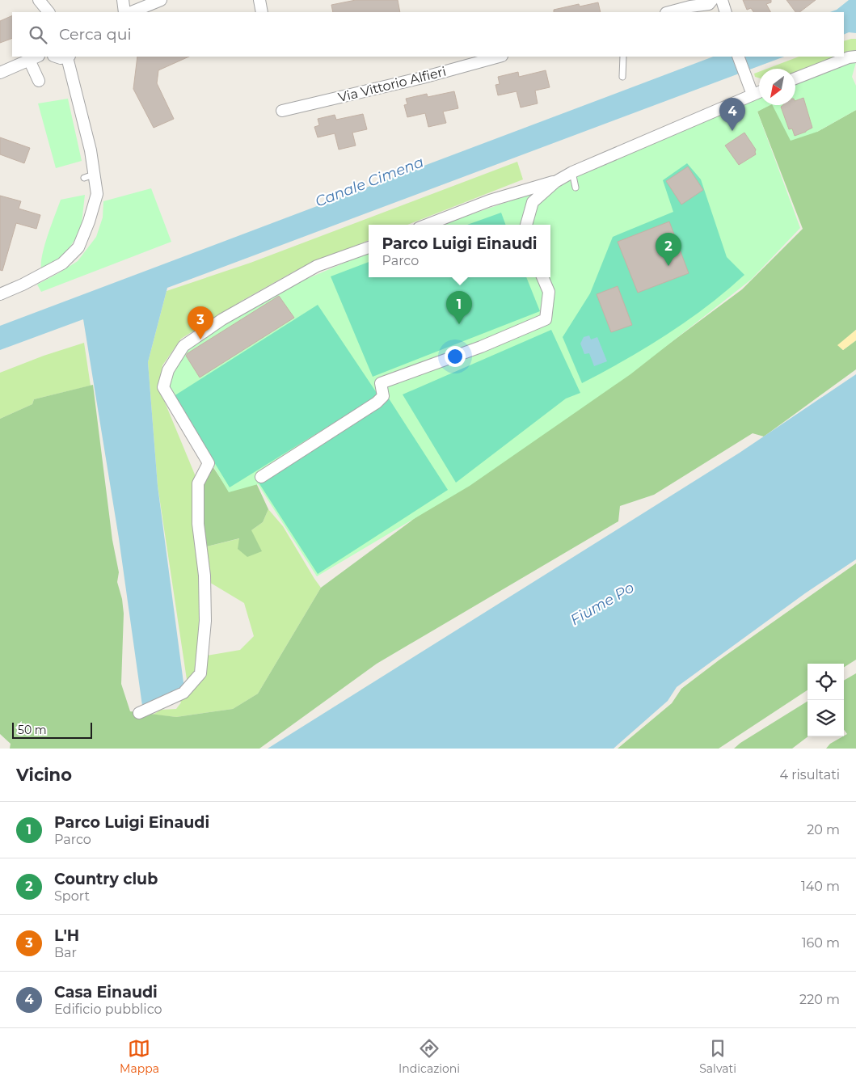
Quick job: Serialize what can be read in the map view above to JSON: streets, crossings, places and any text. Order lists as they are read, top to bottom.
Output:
{
  "streets": {
    "street": ["Via Vittorio Alfieri"]
  },
  "water": ["Canale Cimena", "Fiume Po"],
  "scale_bar": "50 m",
  "north": "bottom left",
  "page": {
    "search": "Cerca qui",
    "pins": [
      "4",
      "2",
      "1",
      "3"
    ],
    "popup": ["Parco Luigi Einaudi", "Parco"],
    "scale": "50 m",
    "heading": ["Vicino", "4 risultati"],
    "list": [
      {
        "mark": "1",
        "name": "Parco Luigi Einaudi",
        "note": "Parco",
        "value": "20 m"
      },
      {
        "mark": "2",
        "name": "Country club",
        "note": "Sport",
        "value": "140 m"
      },
      {
        "mark": "3",
        "name": "L'H",
        "note": "Bar",
        "value": "160 m"
      },
      {
        "mark": "4",
        "name": "Casa Einaudi",
        "note": "Edificio pubblico",
        "value": "220 m"
      }
    ],
    "nav": ["Mappa", "Indicazioni", "Salvati"]
  }
}
